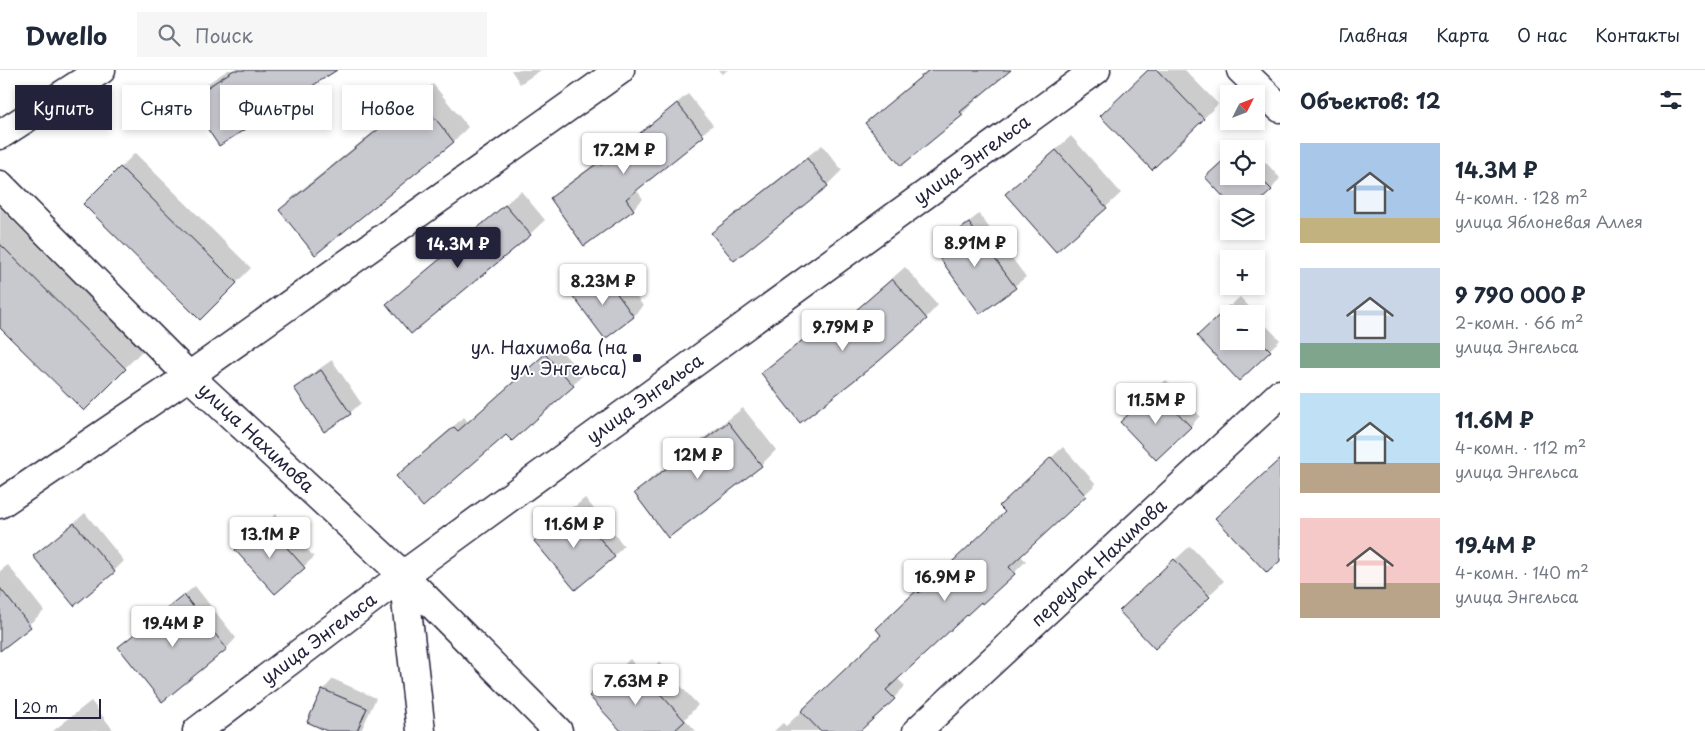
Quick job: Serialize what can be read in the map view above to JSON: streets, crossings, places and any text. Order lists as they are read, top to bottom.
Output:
{
  "streets": {
    "street": ["улица Энгельса", "улица Нахимова", "переулок Нахимова"]
  },
  "crossings": [
    ["улица Энгельса", "улица Нахимова"]
  ],
  "places": {
    "transit": ["ул. Нахимова (на ул. Энгельса)"]
  },
  "scale_bar": "20 m",
  "north": "top right",
  "page": {
    "header": "Dwello",
    "search": "Поиск",
    "nav": [
      "Главная",
      "Карта",
      "О нас",
      "Контакты"
    ],
    "heading": "Объектов: 12",
    "map_buttons": ["+", "−"],
    "chip": [
      "Купить",
      "Снять",
      "Фильтры",
      "Новое"
    ],
    "list": [
      {
        "name": "14.3M ₽",
        "note": "4-комн. · 128 m² · улица Яблоневая Аллея"
      },
      {
        "name": "9 790 000 ₽",
        "note": "2-комн. · 66 m² · улица Энгельса"
      },
      {
        "name": "11.6M ₽",
        "note": "4-комн. · 112 m² · улица Энгельса"
      },
      {
        "name": "19.4M ₽",
        "note": "4-комн. · 140 m² · улица Энгельса"
      }
    ],
    "price": [
      "17.2M ₽",
      "8.91M ₽",
      "14.3M ₽",
      "8.23M ₽",
      "9.79M ₽",
      "11.5M ₽",
      "12M ₽",
      "11.6M ₽",
      "13.1M ₽",
      "16.9M ₽",
      "19.4M ₽",
      "7.63M ₽"
    ],
    "scale": "20 m"
  }
}
